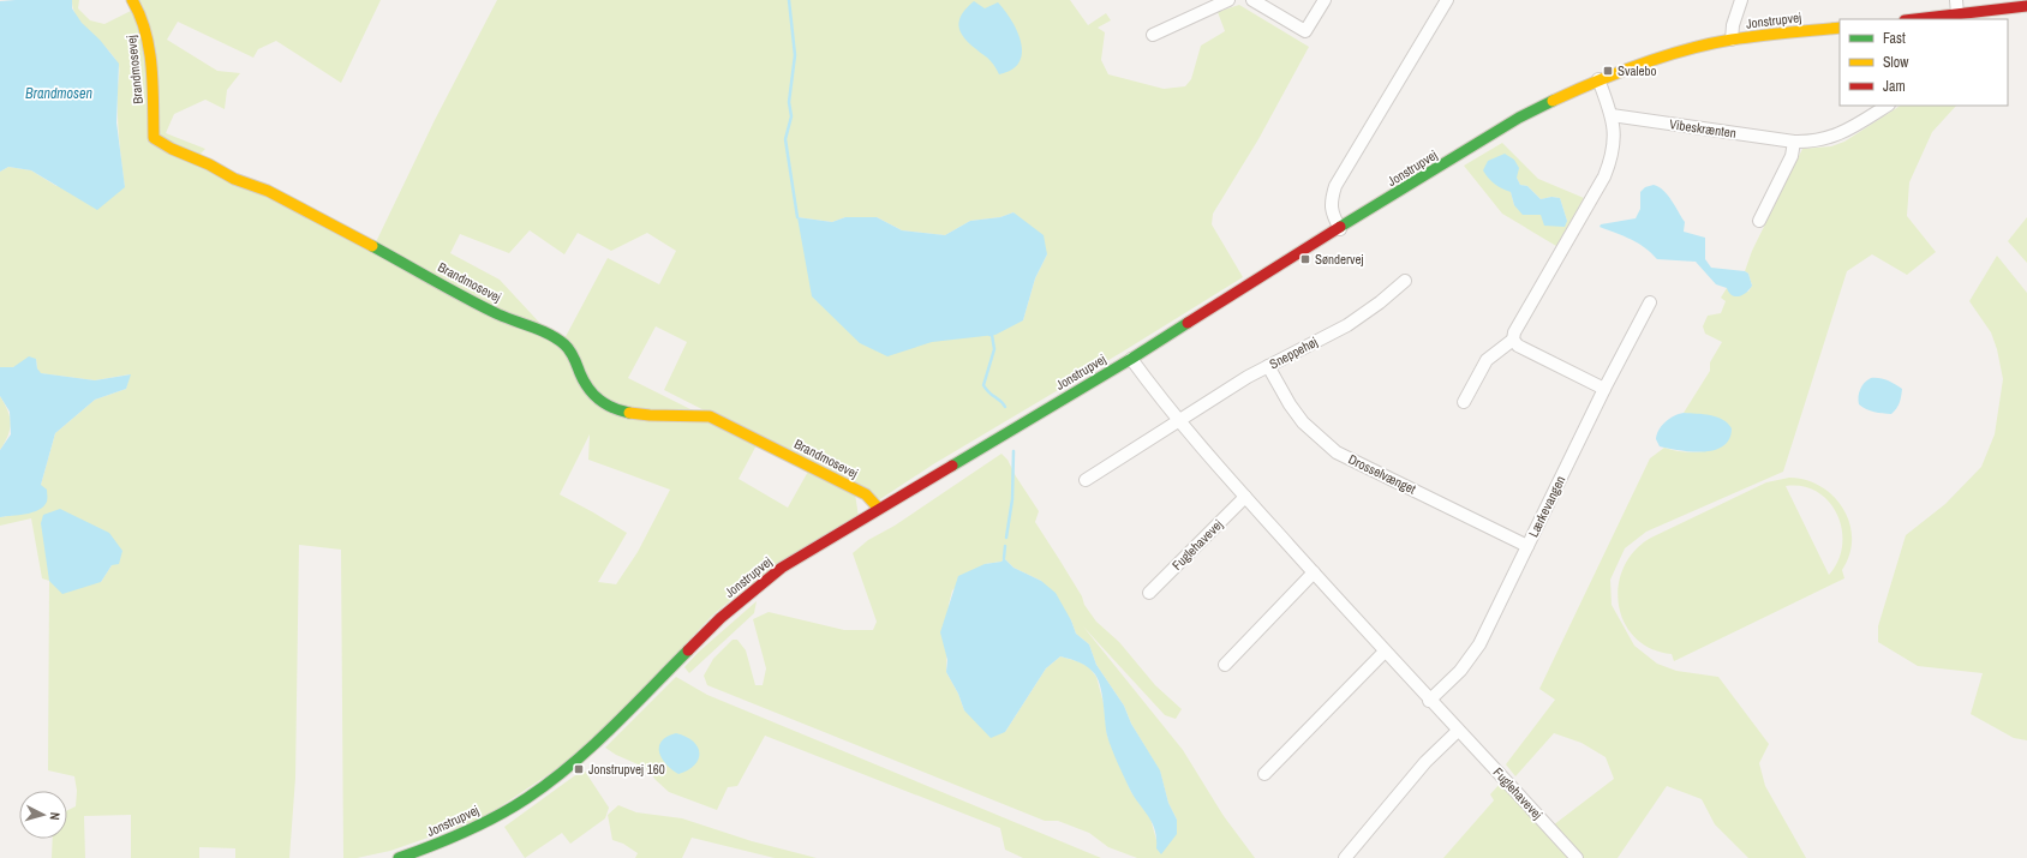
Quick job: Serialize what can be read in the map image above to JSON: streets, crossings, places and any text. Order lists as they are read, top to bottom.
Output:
{
  "streets": {
    "street": [
      "Jonstrupvej",
      "Brandmosevej",
      "Vibeskrænten",
      "Sneppehøj",
      "Drosselvænget",
      "Lærkevangen",
      "Fuglehavevej"
    ]
  },
  "crossings": [
    ["Jonstrupvej", "Brandmosevej"],
    ["Jonstrupvej", "Fuglehavevej"],
    ["Sneppehøj", "Drosselvænget"],
    ["Sneppehøj", "Fuglehavevej"],
    ["Drosselvænget", "Lærkevangen"],
    ["Lærkevangen", "Fuglehavevej"]
  ],
  "water": ["Brandmosen"],
  "places": {
    "transit": ["Svalebo", "Søndervej", "Jonstrupvej 160"]
  },
  "legend": ["Fast", "Slow", "Jam"],
  "north": "right"
}
